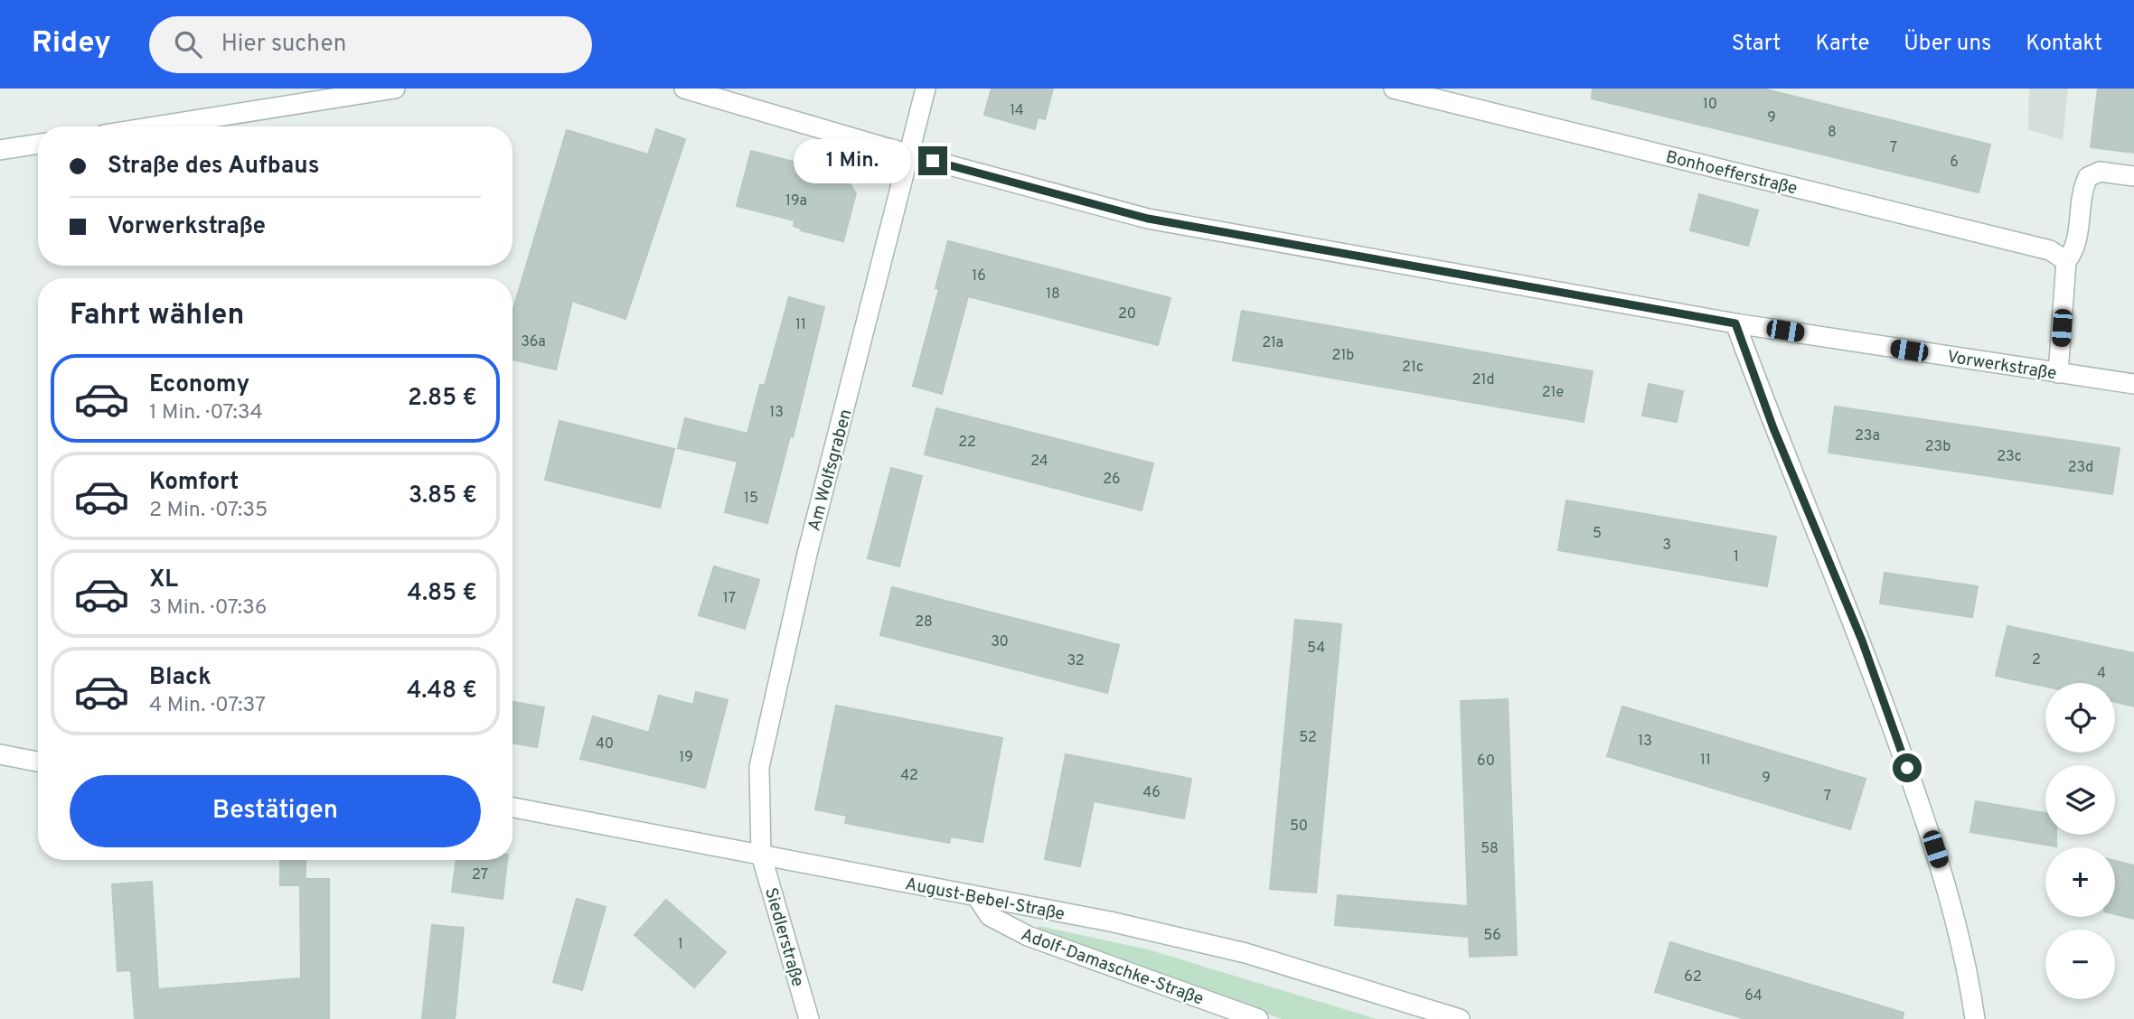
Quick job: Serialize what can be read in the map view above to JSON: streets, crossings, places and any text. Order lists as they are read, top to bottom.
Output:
{
  "streets": {
    "street": [
      "Bonhoefferstraße",
      "Vorwerkstraße",
      "Am Wolfsgraben",
      "August-Bebel-Straße",
      "Siedlerstraße",
      "Adolf-Damaschke-Straße"
    ]
  },
  "crossings": [
    ["Vorwerkstraße", "Am Wolfsgraben"],
    ["Am Wolfsgraben", "August-Bebel-Straße"],
    ["Am Wolfsgraben", "Siedlerstraße"],
    ["August-Bebel-Straße", "Siedlerstraße"],
    ["August-Bebel-Straße", "Adolf-Damaschke-Straße"]
  ],
  "house_numbers": [
    "10",
    "14",
    "9",
    "8",
    "7",
    "6",
    "19a",
    "16",
    "18",
    "20",
    "11",
    "36a",
    "21a",
    "21b",
    "21c",
    "21d",
    "21e",
    "13",
    "23a",
    "22",
    "23b",
    "23c",
    "24",
    "23d",
    "26",
    "15",
    "5",
    "3",
    "1",
    "17",
    "28",
    "30",
    "54",
    "2",
    "32",
    "4",
    "52",
    "13",
    "40",
    "19",
    "11",
    "60",
    "42",
    "9",
    "46",
    "7",
    "50",
    "58",
    "27",
    "56",
    "1",
    "62",
    "64"
  ],
  "page": {
    "header": "Ridey",
    "search": "Hier suchen",
    "nav": [
      "Start",
      "Karte",
      "Über uns",
      "Kontakt"
    ],
    "banner": ["Straße des Aufbaus", "Vorwerkstraße"],
    "bubble": "1 Min.",
    "heading": "Fahrt wählen",
    "list": [
      {
        "name": "Economy",
        "note": "1 Min. · 07:34",
        "value": "2.85 €"
      },
      {
        "name": "Komfort",
        "note": "2 Min. · 07:35",
        "value": "3.85 €"
      },
      {
        "name": "XL",
        "note": "3 Min. · 07:36",
        "value": "4.85 €"
      },
      {
        "name": "Black",
        "note": "4 Min. · 07:37",
        "value": "4.48 €"
      }
    ],
    "map_buttons": ["+", "−"],
    "buttons": "Bestätigen"
  }
}
